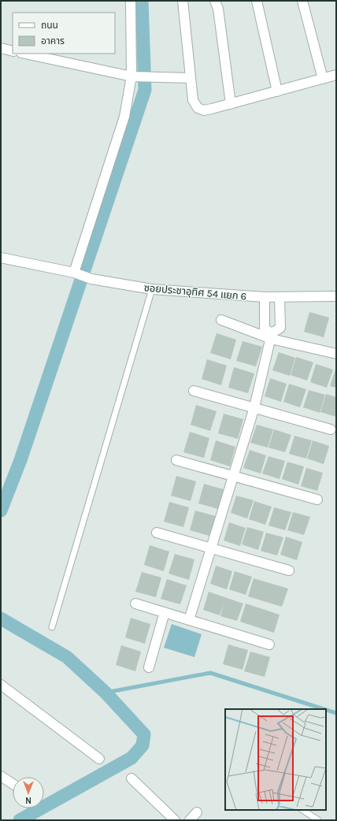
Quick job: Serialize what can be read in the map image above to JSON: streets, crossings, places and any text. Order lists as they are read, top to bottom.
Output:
{
  "streets": {
    "street": ["ซอยประชาอุทิศ 54 แยก 6"]
  },
  "legend": ["ถนน", "อาคาร"],
  "north": "bottom"
}
